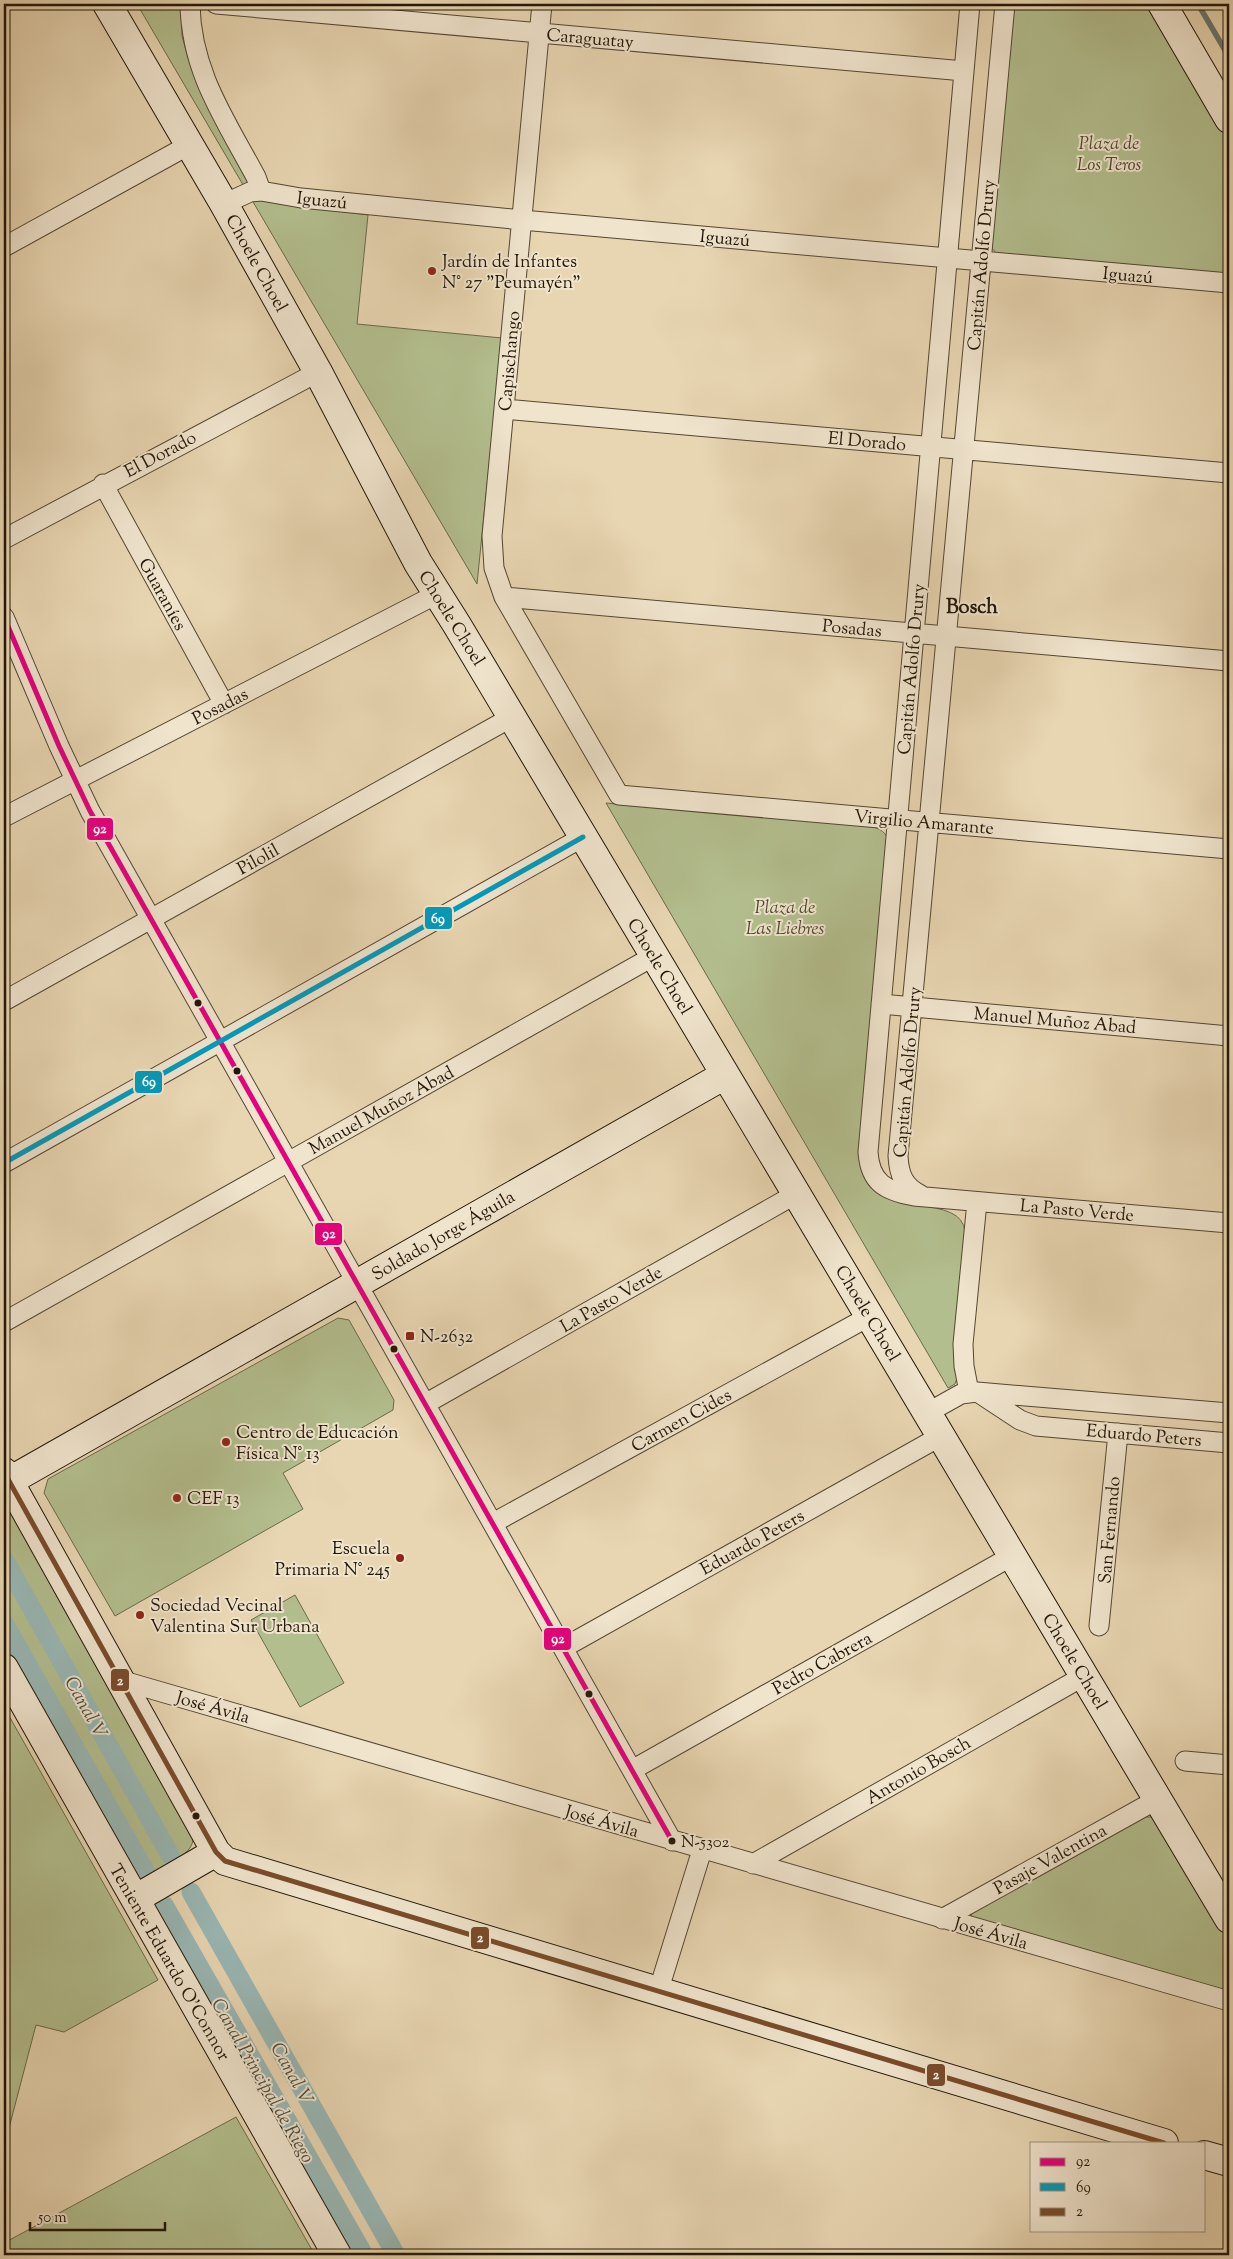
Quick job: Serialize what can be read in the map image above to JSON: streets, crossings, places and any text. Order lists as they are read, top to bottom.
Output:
{
  "streets": {
    "street": [
      "Caraguatay",
      "Iguazú",
      "Choele Choel",
      "Capitán Adolfo Drury",
      "Capischango",
      "El Dorado",
      "Guaraníes",
      "Posadas",
      "Virgilio Amarante",
      "Pilolil",
      "Manuel Muñoz Abad",
      "La Pasto Verde",
      "Soldado Jorge Águila",
      "Carmen Cides",
      "Eduardo Peters",
      "San Fernando",
      "Pedro Cabrera",
      "José Ávila",
      "Antonio Bosch",
      "Pasaje Valentina",
      "Teniente Eduardo O'Connor"
    ]
  },
  "crossings": [
    ["Caraguatay", "Capitán Adolfo Drury"],
    ["Caraguatay", "Capischango"],
    ["Iguazú", "Choele Choel"],
    ["Iguazú", "Capitán Adolfo Drury"],
    ["Iguazú", "Capischango"],
    ["Choele Choel", "El Dorado"],
    ["Choele Choel", "Posadas"],
    ["Choele Choel", "Pilolil"],
    ["Choele Choel", "Manuel Muñoz Abad"],
    ["Choele Choel", "La Pasto Verde"],
    ["Choele Choel", "Soldado Jorge Águila"],
    ["Choele Choel", "Carmen Cides"],
    ["Choele Choel", "Eduardo Peters"],
    ["Choele Choel", "Pedro Cabrera"],
    ["Choele Choel", "Antonio Bosch"],
    ["Choele Choel", "Pasaje Valentina"],
    ["Capitán Adolfo Drury", "El Dorado"],
    ["Capitán Adolfo Drury", "Posadas"],
    ["Capitán Adolfo Drury", "Virgilio Amarante"],
    ["Capitán Adolfo Drury", "Manuel Muñoz Abad"],
    ["Capitán Adolfo Drury", "La Pasto Verde"],
    ["Capischango", "El Dorado"],
    ["Capischango", "Posadas"],
    ["Capischango", "Virgilio Amarante"],
    ["El Dorado", "Guaraníes"],
    ["Guaraníes", "Posadas"],
    ["Posadas", "Virgilio Amarante"],
    ["Eduardo Peters", "San Fernando"],
    ["José Ávila", "Antonio Bosch"],
    ["José Ávila", "Pasaje Valentina"]
  ],
  "districts": ["Bosch"],
  "water": ["Canal V", "Canal Principal de Riego"],
  "parks": ["Plaza de Los Teros", "Plaza de Las Liebres"],
  "places": {
    "other": [
      "Jardín de Infantes N° 27 \"Peumayén\"",
      "Centro de Educación Física N° 13",
      "CEF 13",
      "Escuela Primaria N° 245",
      "Sociedad Vecinal Valentina Sur Urbana",
      "N-5302"
    ],
    "transit": ["N-2632"]
  },
  "lines": ["transit line 92", "transit line 69", "transit line 2"],
  "legend": ["92", "69", "2"],
  "scale_bar": "50 m"
}
